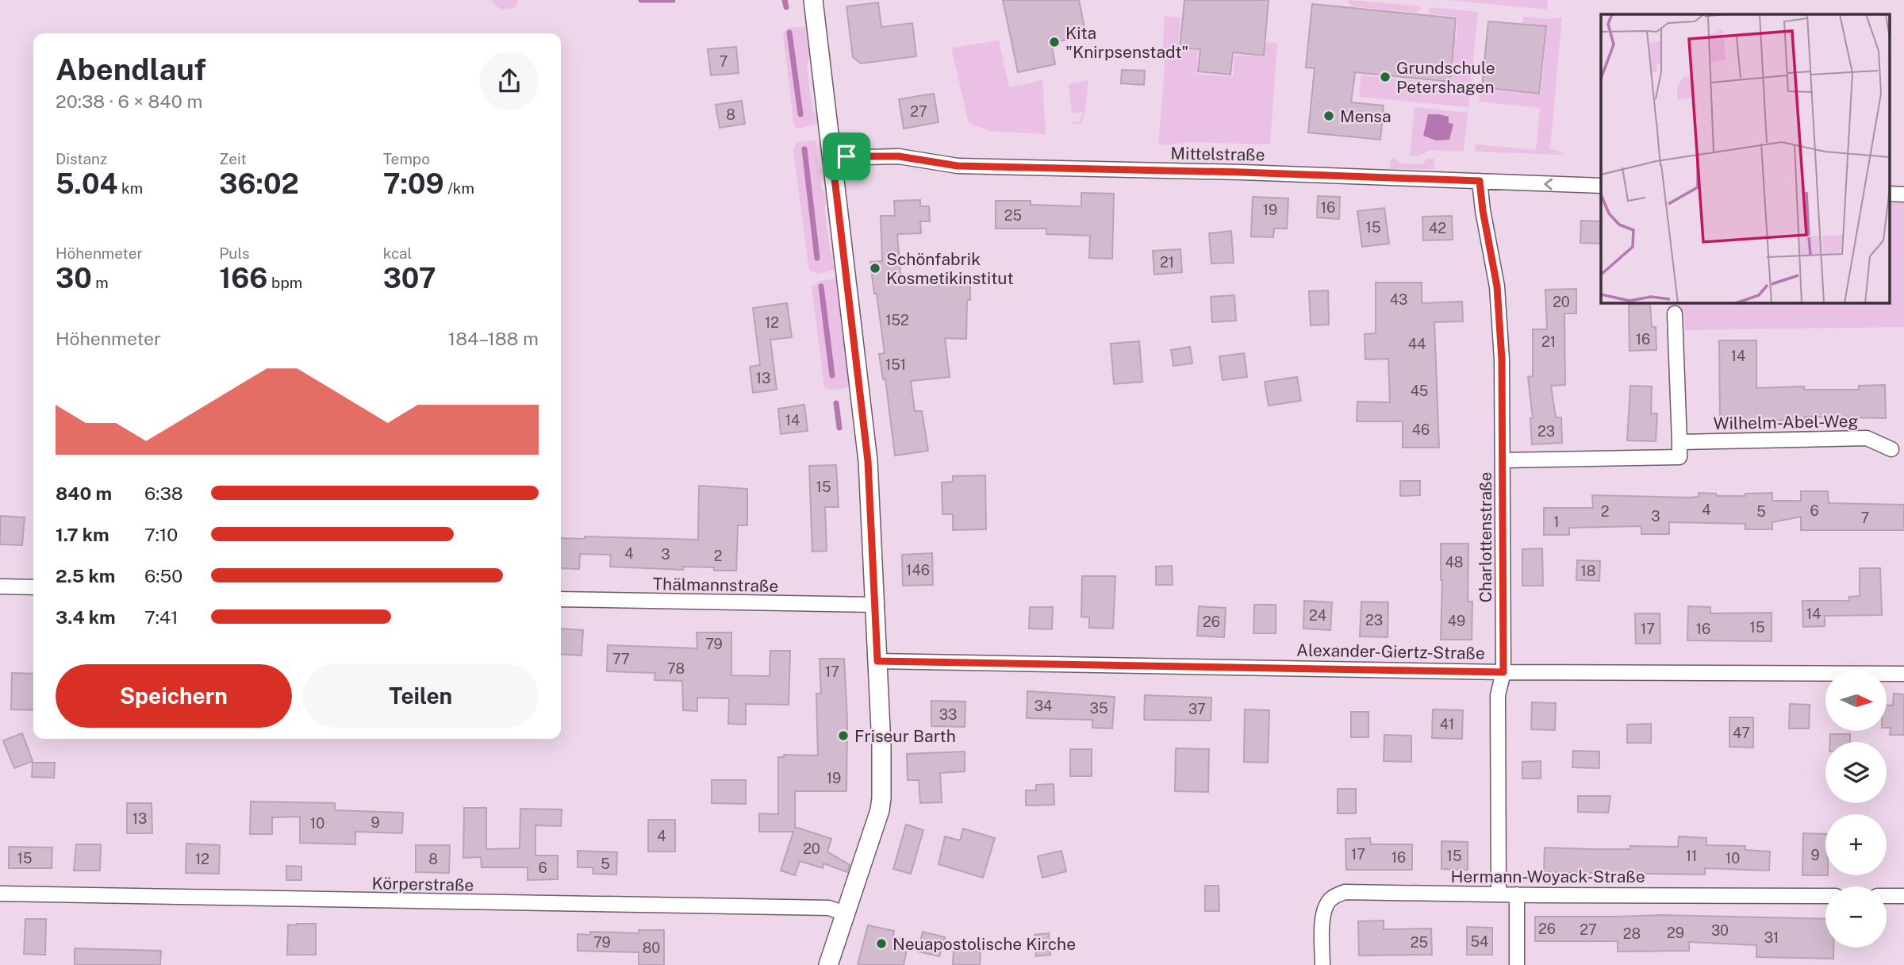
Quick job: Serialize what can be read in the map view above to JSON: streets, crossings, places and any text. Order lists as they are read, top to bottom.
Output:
{
  "streets": {
    "street": [
      "Mittelstraße",
      "Wilhelm-Abel-Weg",
      "Charlottenstraße",
      "Thälmannstraße",
      "Alexander-Giertz-Straße",
      "Hermann-Woyack-Straße",
      "Körperstraße"
    ]
  },
  "crossings": [
    ["Mittelstraße", "Charlottenstraße"],
    ["Charlottenstraße", "Alexander-Giertz-Straße"],
    ["Charlottenstraße", "Hermann-Woyack-Straße"]
  ],
  "places": [
    "Kita \"Knirpsenstadt\"",
    "Grundschule Petershagen",
    "Mensa",
    "Schönfabrik Kosmetikinstitut",
    "Friseur Barth",
    "Neuapostolische Kirche"
  ],
  "house_numbers": [
    "7",
    "27",
    "8",
    "16",
    "19",
    "25",
    "15",
    "42",
    "21",
    "43",
    "20",
    "152",
    "12",
    "16",
    "21",
    "44",
    "14",
    "151",
    "13",
    "45",
    "14",
    "46",
    "23",
    "15",
    "4",
    "6",
    "2",
    "5",
    "3",
    "7",
    "1",
    "4",
    "3",
    "2",
    "48",
    "146",
    "18",
    "14",
    "24",
    "23",
    "49",
    "26",
    "15",
    "17",
    "16",
    "79",
    "77",
    "78",
    "17",
    "34",
    "35",
    "37",
    "33",
    "41",
    "47",
    "19",
    "13",
    "9",
    "10",
    "4",
    "20",
    "17",
    "9",
    "15",
    "11",
    "16",
    "15",
    "10",
    "12",
    "8",
    "5",
    "6",
    "26",
    "27",
    "30",
    "29",
    "28",
    "31",
    "54",
    "79",
    "25",
    "80"
  ],
  "north": "right",
  "page": {
    "heading": ["Abendlauf", "20:38 · 6 × 840 m"],
    "stats": [
      ["Distanz", "5.04 km"],
      ["Zeit", "36:02"],
      ["Tempo", "7:09 /km"],
      ["Höhenmeter", "30 m"],
      ["Puls", "166 bpm"],
      ["kcal", "307"]
    ],
    "chart": ["Höhenmeter", "184–188 m"],
    "list": [
      {
        "name": "840 m",
        "note": "6:38"
      },
      {
        "name": "1.7 km",
        "note": "7:10"
      },
      {
        "name": "2.5 km",
        "note": "6:50"
      },
      {
        "name": "3.4 km",
        "note": "7:41"
      }
    ],
    "buttons": ["Speichern", "Teilen"],
    "map_buttons": ["+", "−"]
  }
}
